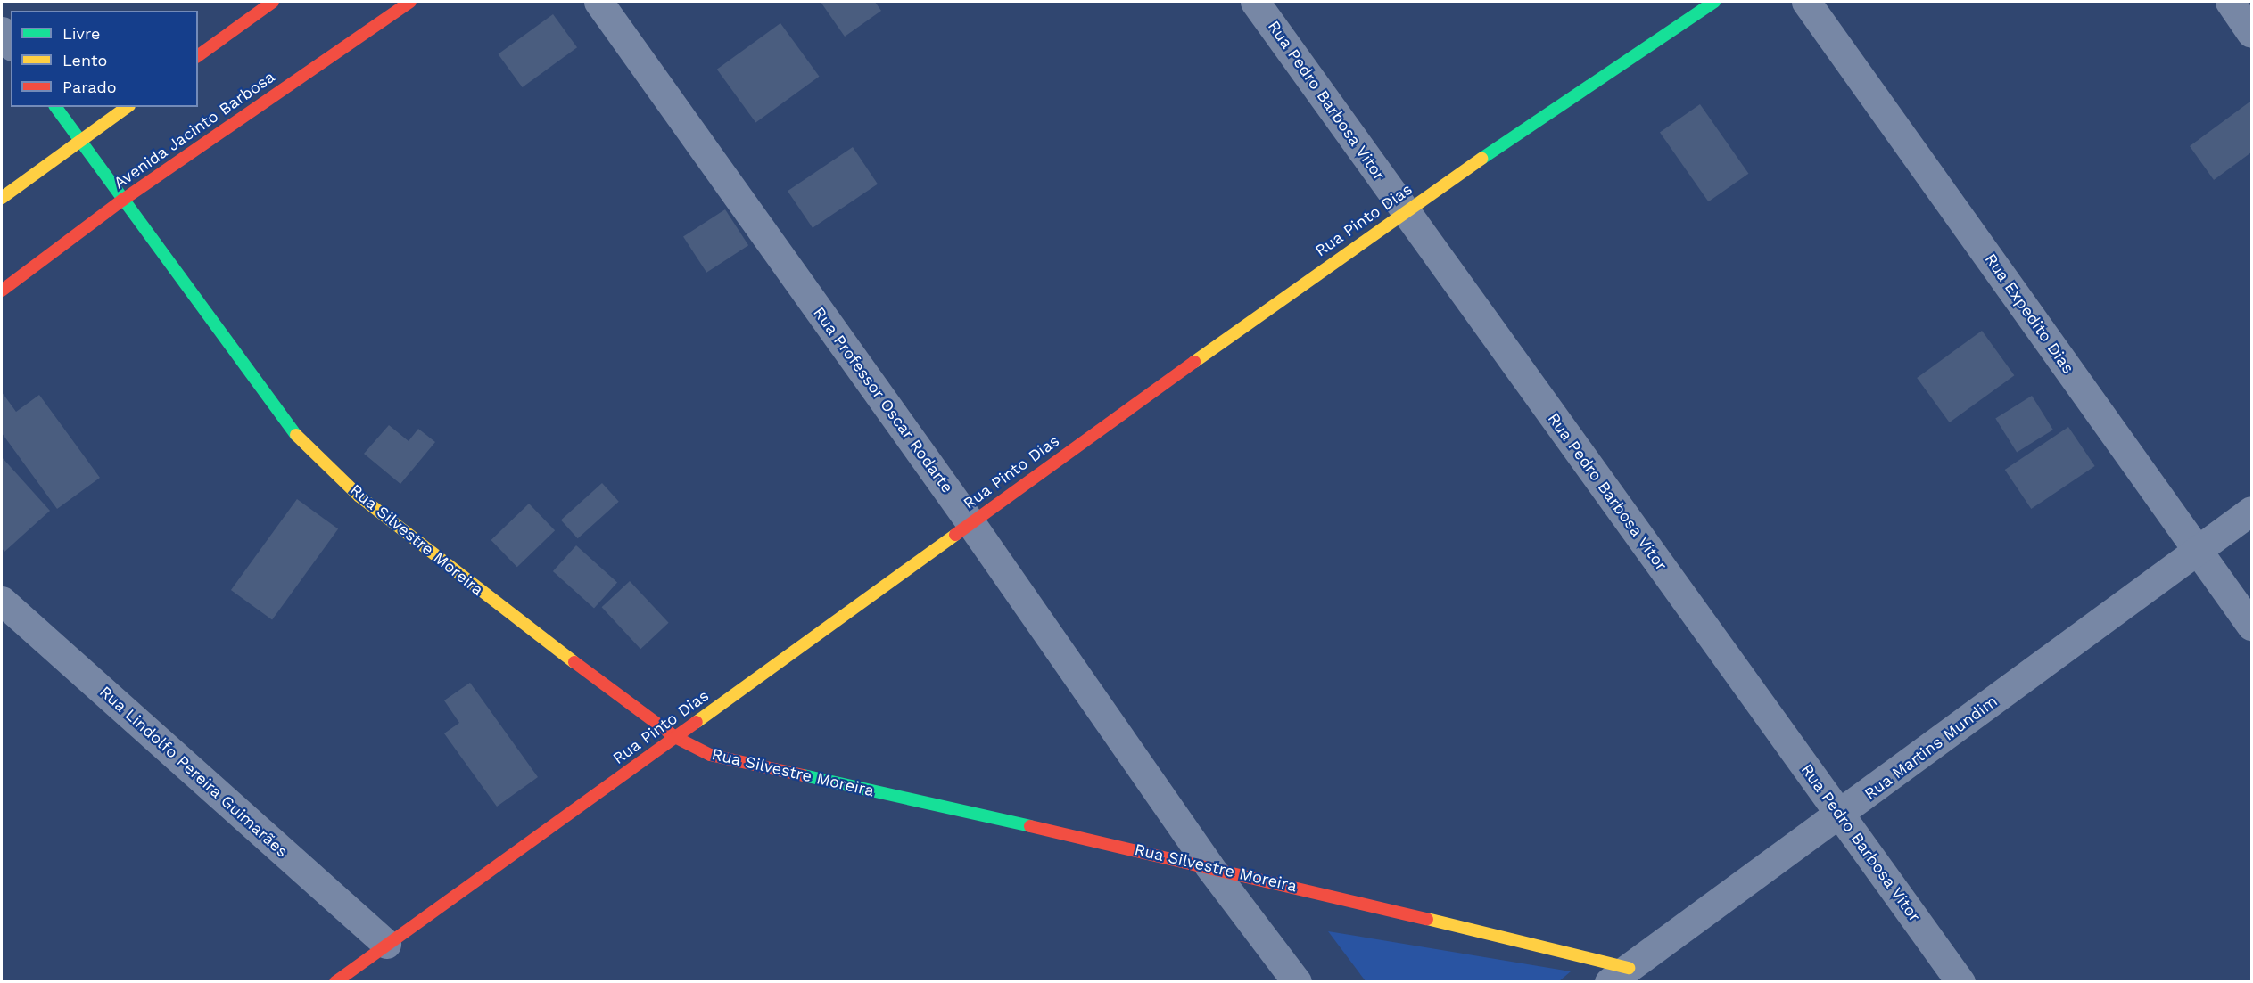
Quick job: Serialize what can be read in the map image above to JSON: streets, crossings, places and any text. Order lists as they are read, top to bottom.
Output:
{
  "streets": {
    "street": [
      "Rua Pedro Barbosa Vitor",
      "Avenida Jacinto Barbosa",
      "Rua Pinto Dias",
      "Rua Expedito Dias",
      "Rua Professor Oscar Rodarte",
      "Rua Silvestre Moreira",
      "Rua Martins Mundim",
      "Rua Lindolfo Pereira Guimarães"
    ]
  },
  "crossings": [
    ["Rua Pedro Barbosa Vitor", "Rua Pinto Dias"],
    ["Rua Pedro Barbosa Vitor", "Rua Martins Mundim"],
    ["Avenida Jacinto Barbosa", "Rua Silvestre Moreira"],
    ["Rua Pinto Dias", "Rua Professor Oscar Rodarte"],
    ["Rua Pinto Dias", "Rua Silvestre Moreira"],
    ["Rua Pinto Dias", "Rua Lindolfo Pereira Guimarães"],
    ["Rua Expedito Dias", "Rua Martins Mundim"],
    ["Rua Professor Oscar Rodarte", "Rua Silvestre Moreira"],
    ["Rua Silvestre Moreira", "Rua Martins Mundim"]
  ],
  "legend": ["Livre", "Lento", "Parado"]
}
